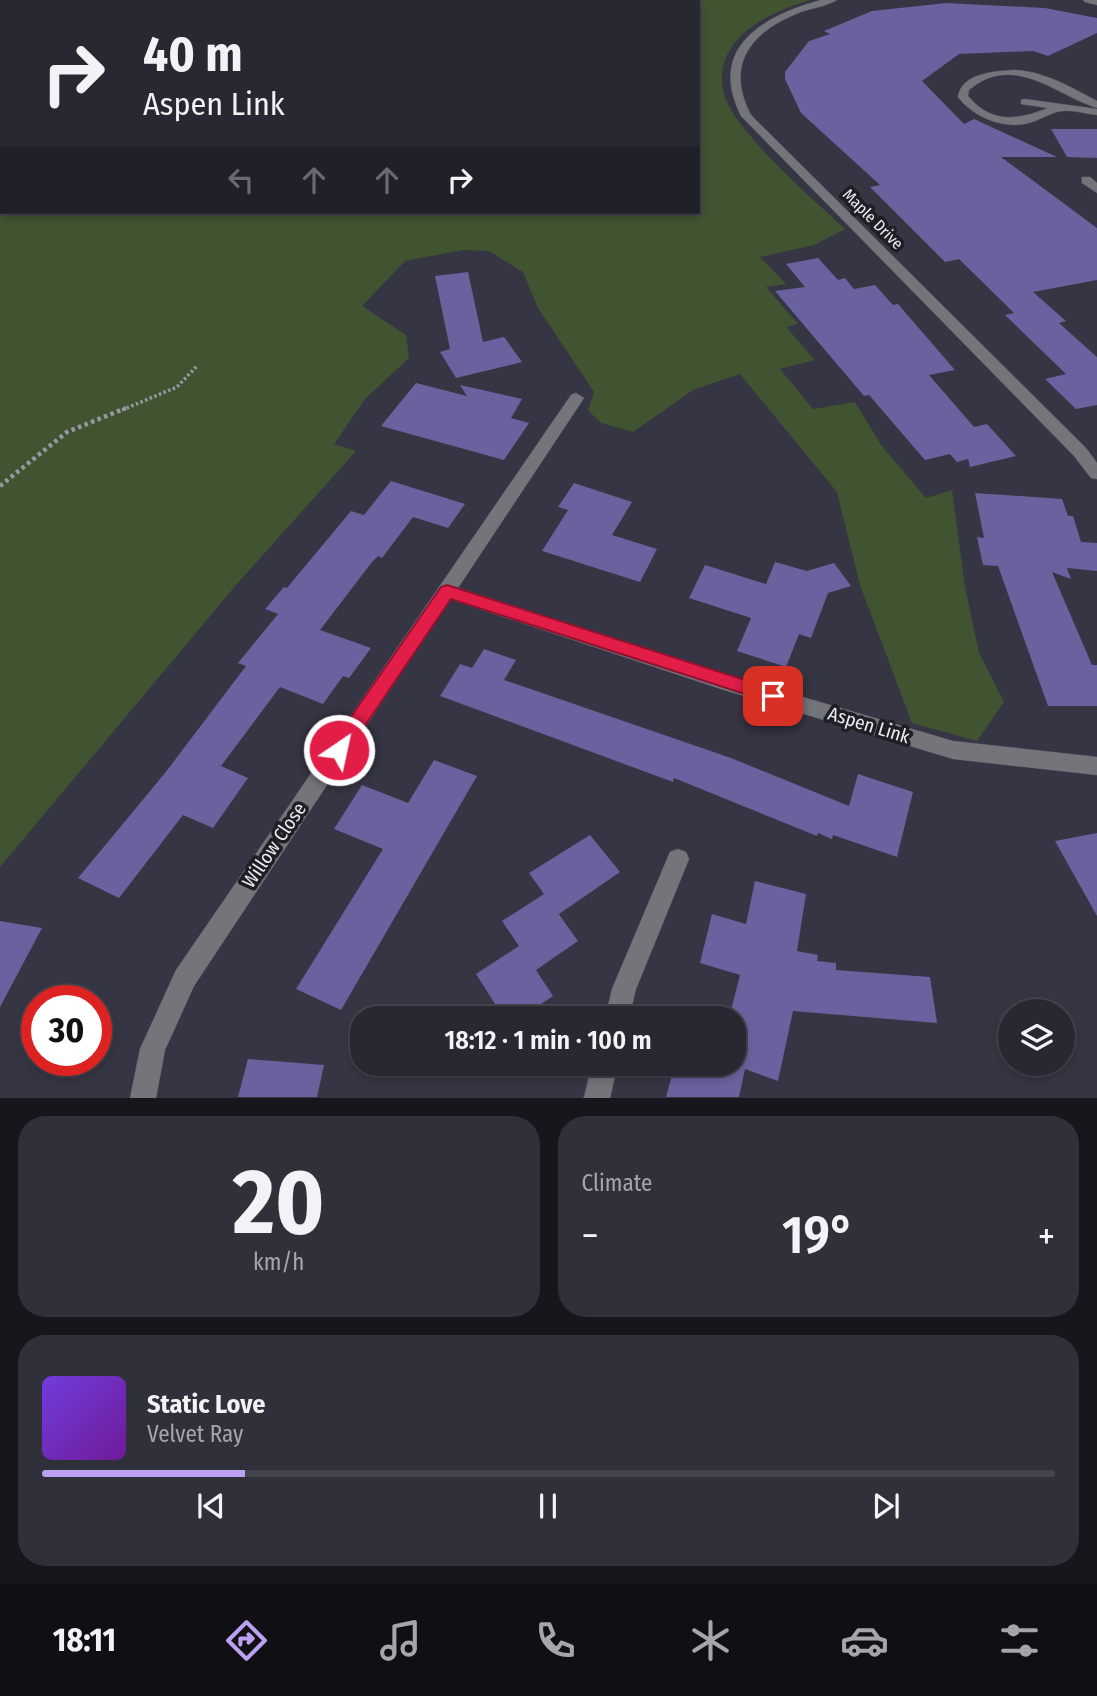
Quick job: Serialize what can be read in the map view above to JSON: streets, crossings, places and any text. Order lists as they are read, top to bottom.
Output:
{
  "streets": {
    "street": ["Maple Drive", "Aspen Link", "Willow Close"]
  },
  "crossings": [
    ["Aspen Link", "Willow Close"]
  ],
  "page": {
    "turn": ["40 m", "Aspen Link"],
    "limit": "30",
    "trip": "18:12 · 1 min · 100 m",
    "tile": [
      ["20", "km/h"],
      "Climate"
    ],
    "heat": ["−", "19°", "+"],
    "song": ["Static Love", "Velvet Ray"],
    "tabs": "18:11"
  }
}
